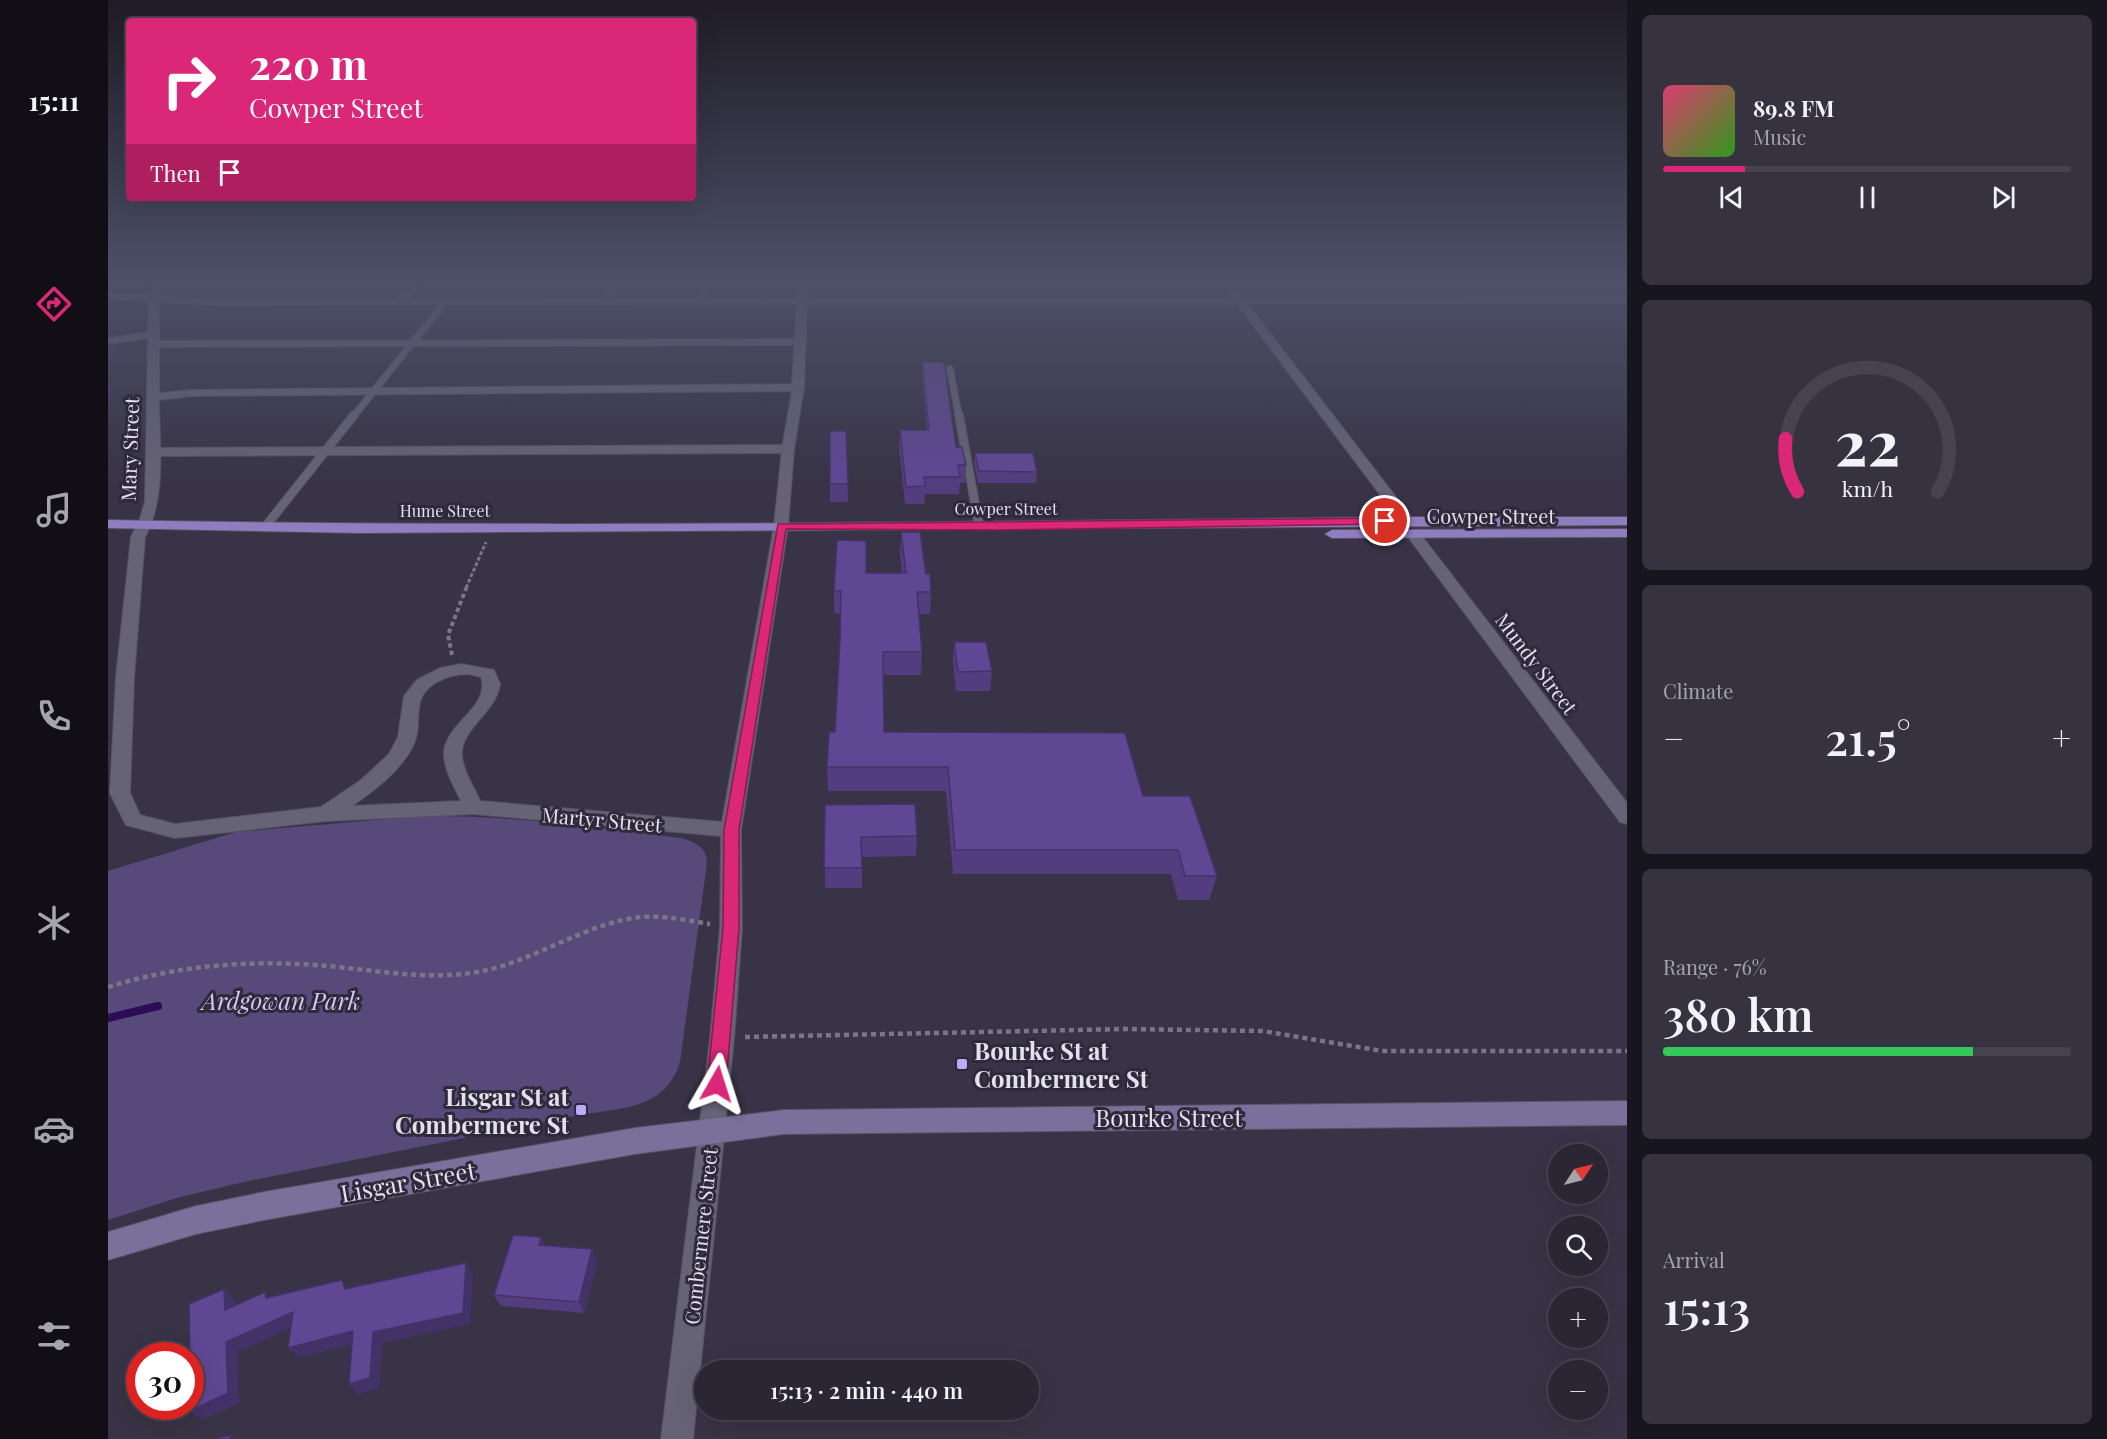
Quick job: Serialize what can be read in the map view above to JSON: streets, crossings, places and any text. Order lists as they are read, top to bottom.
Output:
{
  "streets": {
    "main road": ["Cowper Street", "Hume Street"],
    "street": [
      "Mary Street",
      "Mundy Street",
      "Martyr Street",
      "Bourke Street",
      "Lisgar Street",
      "Combermere Street"
    ]
  },
  "crossings": [
    ["Mary Street", "Hume Street"],
    ["Mary Street", "Martyr Street"],
    ["Cowper Street", "Hume Street"],
    ["Cowper Street", "Mundy Street"],
    ["Cowper Street", "Combermere Street"],
    ["Hume Street", "Combermere Street"],
    ["Martyr Street", "Combermere Street"],
    ["Bourke Street", "Lisgar Street"],
    ["Bourke Street", "Combermere Street"],
    ["Lisgar Street", "Combermere Street"]
  ],
  "parks": ["Ardgowan Park"],
  "places": {
    "transit": ["Bourke St at Combermere St", "Lisgar St at Combermere St"]
  },
  "north": "top right",
  "page": {
    "tabs": "15:11",
    "turn": ["220 m", "Cowper Street"],
    "song": ["89.8 FM", "Music"],
    "then": "Then",
    "tile": [
      "Climate",
      ["Range · 76%", "380 km"],
      ["Arrival", "15:13"]
    ],
    "heat": ["−", "21.5°", "+"],
    "map_buttons": ["+", "−"],
    "limit": "30",
    "trip": "15:13 · 2 min · 440 m",
    "gauge": ["22", "km/h"]
  }
}
